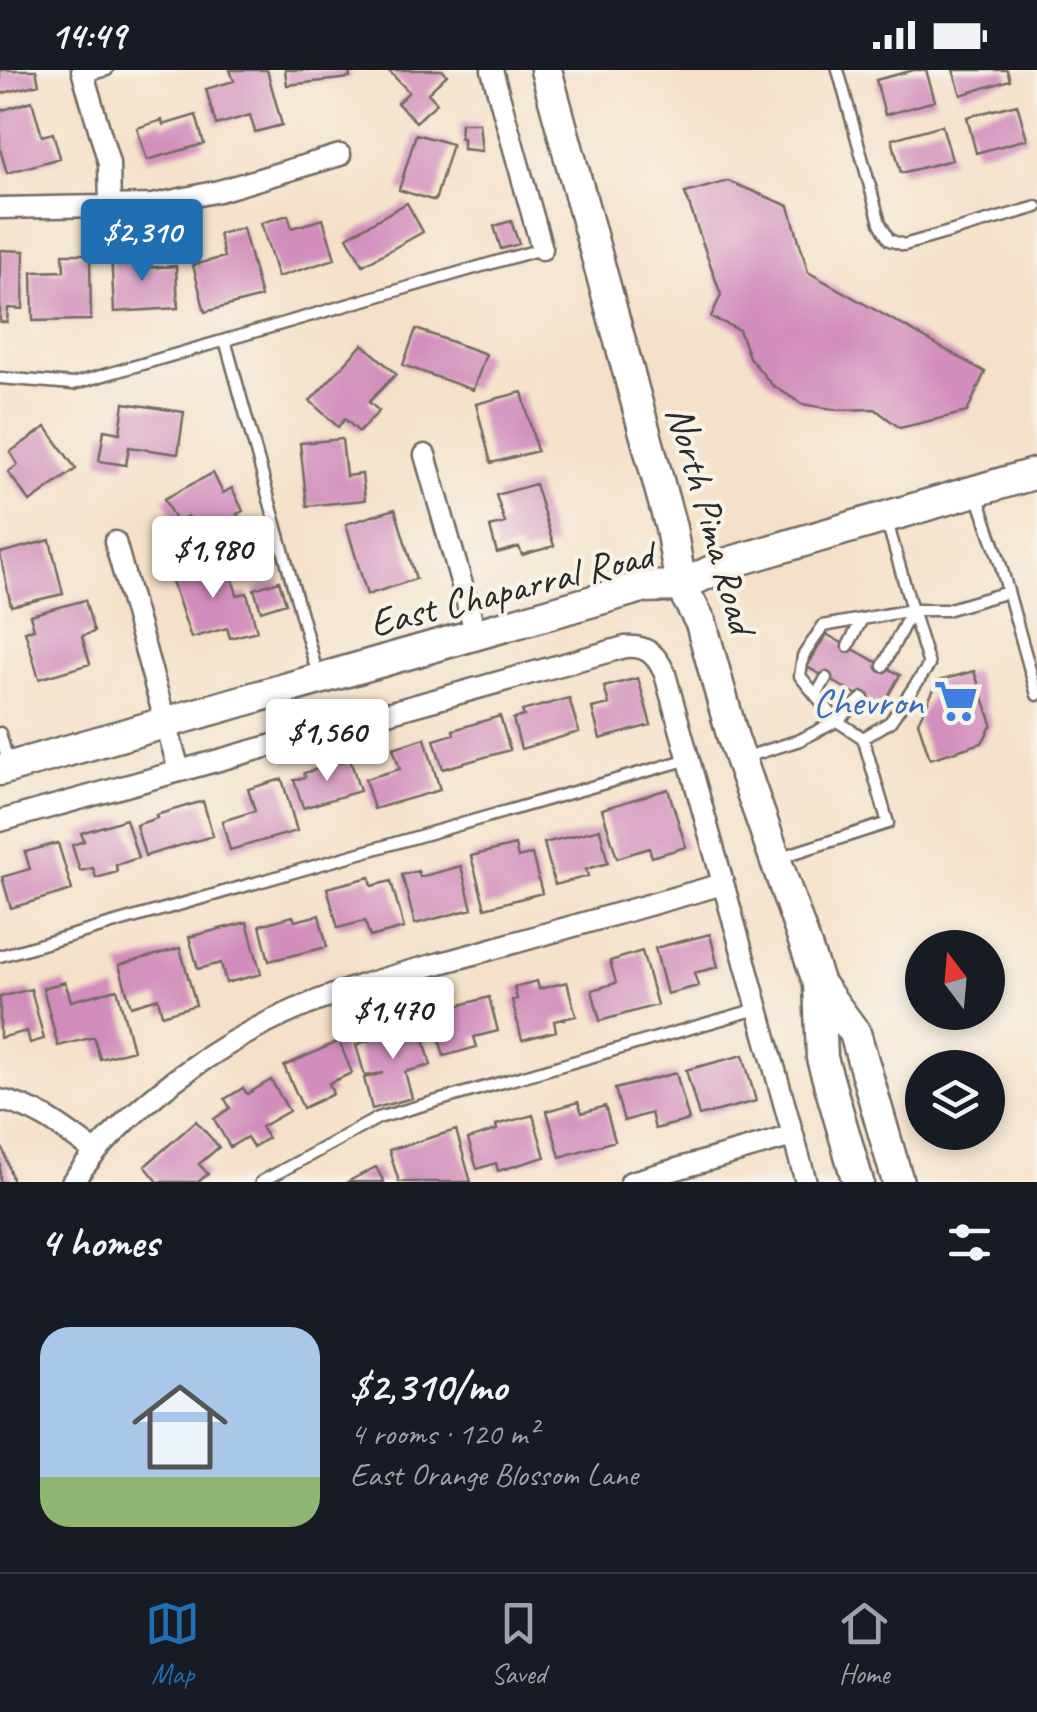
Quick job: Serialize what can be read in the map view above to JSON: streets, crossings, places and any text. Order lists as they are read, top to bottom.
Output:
{
  "streets": {
    "main road": ["North Pima Road", "East Chaparral Road"]
  },
  "crossings": [
    ["North Pima Road", "East Chaparral Road"]
  ],
  "places": {
    "supermarket": ["Chevron"]
  },
  "north": "top",
  "page": {
    "status": "14:49",
    "price": [
      "$2,310",
      "$1,980",
      "$1,560",
      "$1,470"
    ],
    "heading": "4 homes",
    "list": [
      {
        "name": "$2,310/mo",
        "note": "4 rooms · 120 m² · East Orange Blossom Lane"
      }
    ],
    "tabs": ["Map", "Saved", "Home"]
  }
}
